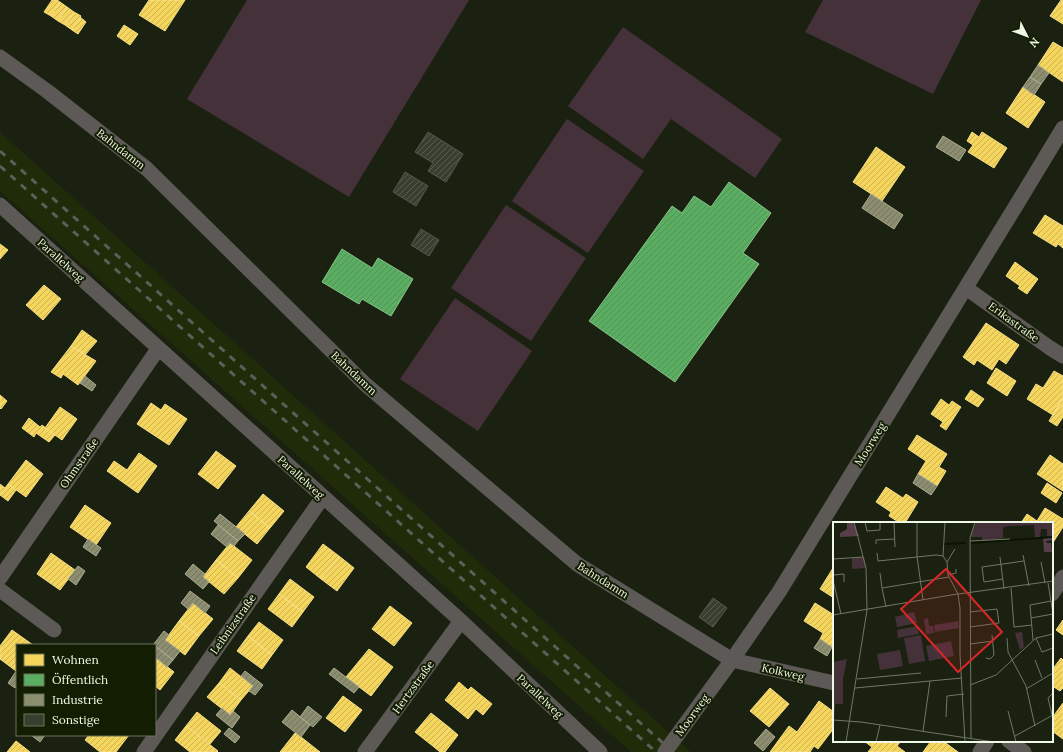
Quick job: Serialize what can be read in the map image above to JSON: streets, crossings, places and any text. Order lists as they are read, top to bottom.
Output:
{
  "streets": {
    "street": [
      "Bahndamm",
      "Parallelweg",
      "Erikastraße",
      "Moorweg",
      "Ohmstraße",
      "Leibnizstraße",
      "Kolkweg",
      "Hertzstraße"
    ]
  },
  "crossings": [
    ["Bahndamm", "Moorweg"],
    ["Bahndamm", "Kolkweg"],
    ["Parallelweg", "Ohmstraße"],
    ["Parallelweg", "Leibnizstraße"],
    ["Parallelweg", "Hertzstraße"],
    ["Erikastraße", "Moorweg"],
    ["Moorweg", "Kolkweg"]
  ],
  "legend": [
    "Wohnen",
    "Öffentlich",
    "Industrie",
    "Sonstige"
  ],
  "north": "bottom right"
}
